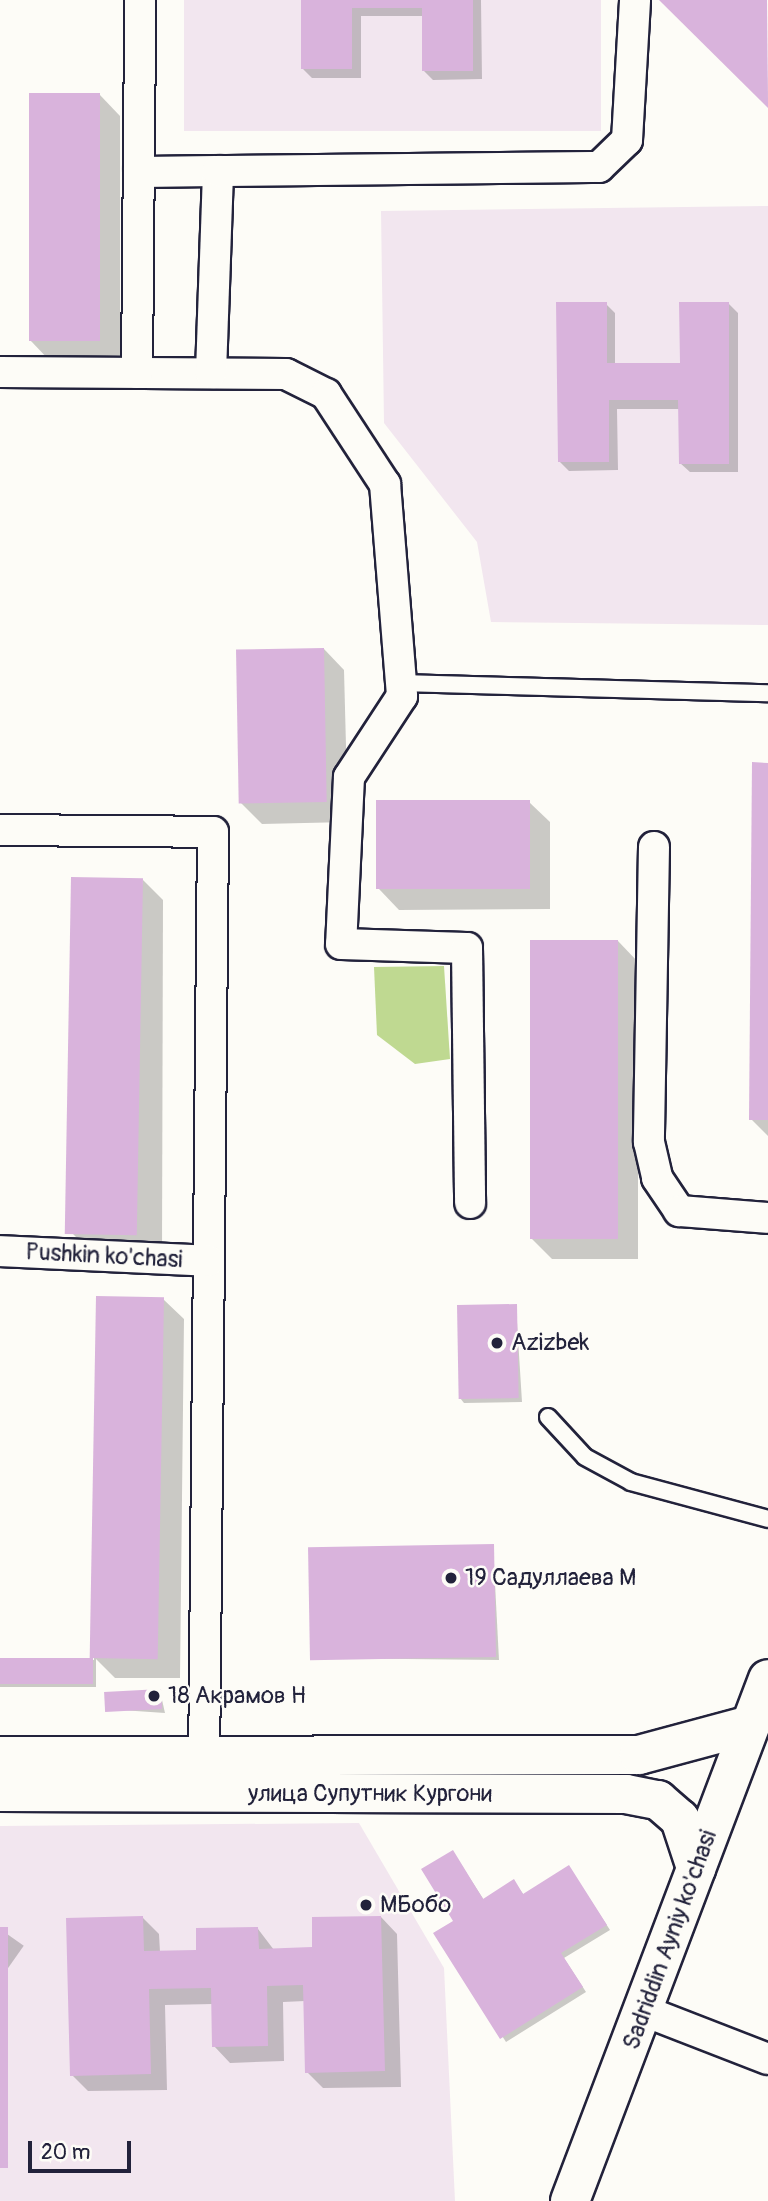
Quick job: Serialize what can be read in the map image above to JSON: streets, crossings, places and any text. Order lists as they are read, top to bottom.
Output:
{
  "streets": {
    "main road": ["улица Супутник Кургони", "Sadriddin Ayniy ko'chasi"],
    "street": ["Pushkin ko'chasi"]
  },
  "crossings": [
    ["улица Супутник Кургони", "Sadriddin Ayniy ko'chasi"]
  ],
  "places": [
    "Azizbek",
    "19 Садуллаева М",
    "18 Акрамов Н",
    "МБобо"
  ],
  "scale_bar": "20 m"
}
